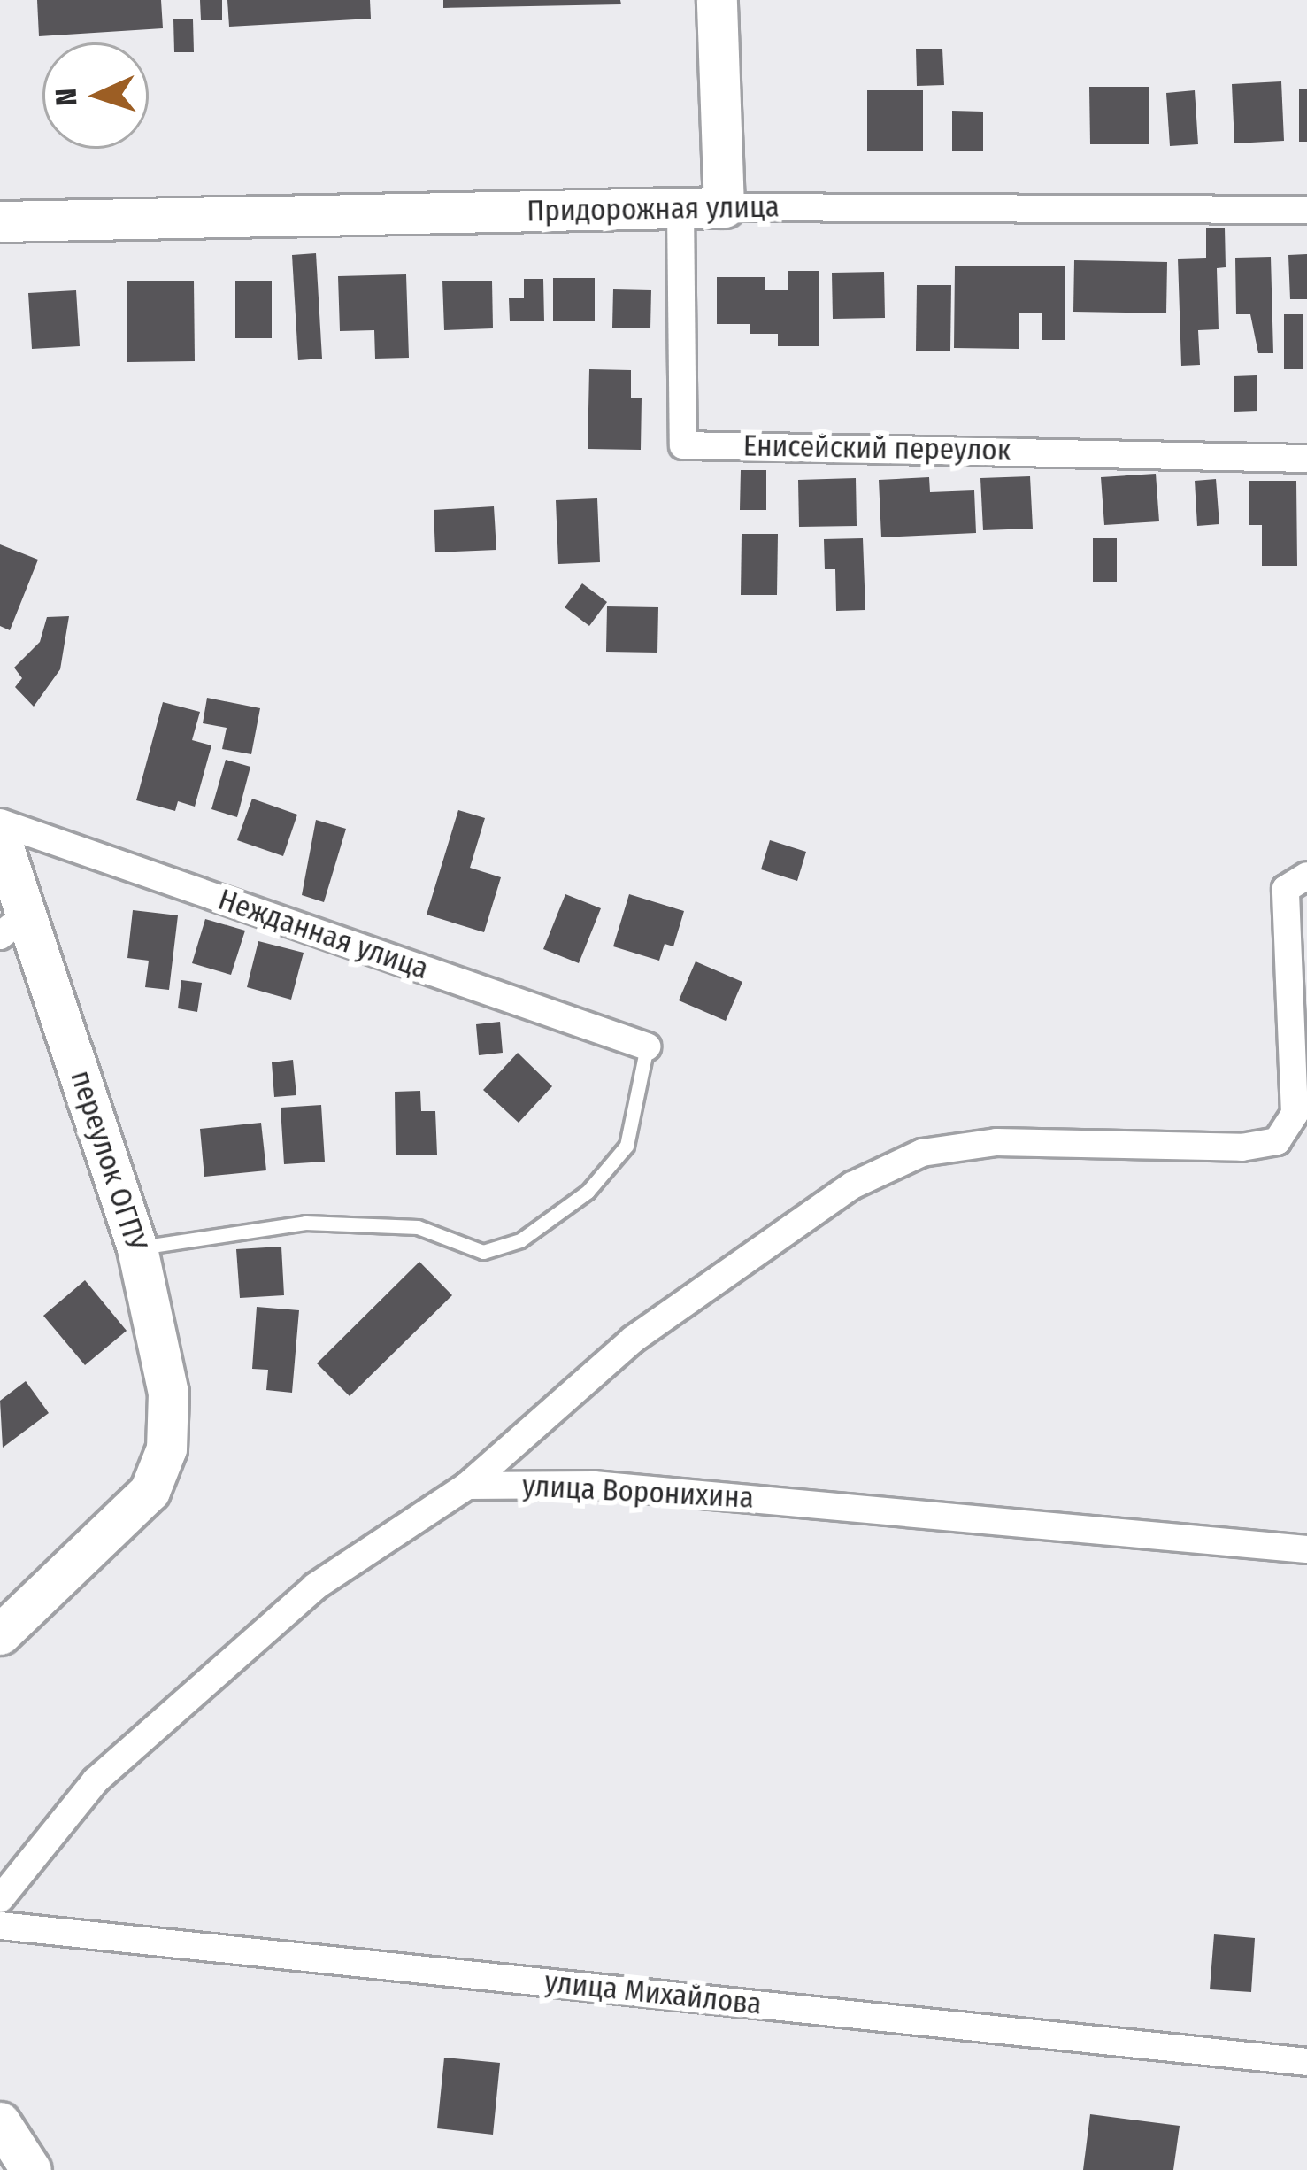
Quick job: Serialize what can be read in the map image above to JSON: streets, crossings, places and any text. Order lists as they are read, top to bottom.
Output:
{
  "streets": {
    "street": [
      "Придорожная улица",
      "Енисейский переулок",
      "Нежданная улица",
      "переулок ОГПУ",
      "улица Воронихина",
      "улица Михайлова"
    ]
  },
  "crossings": [
    ["Придорожная улица", "Енисейский переулок"]
  ],
  "north": "left"
}
